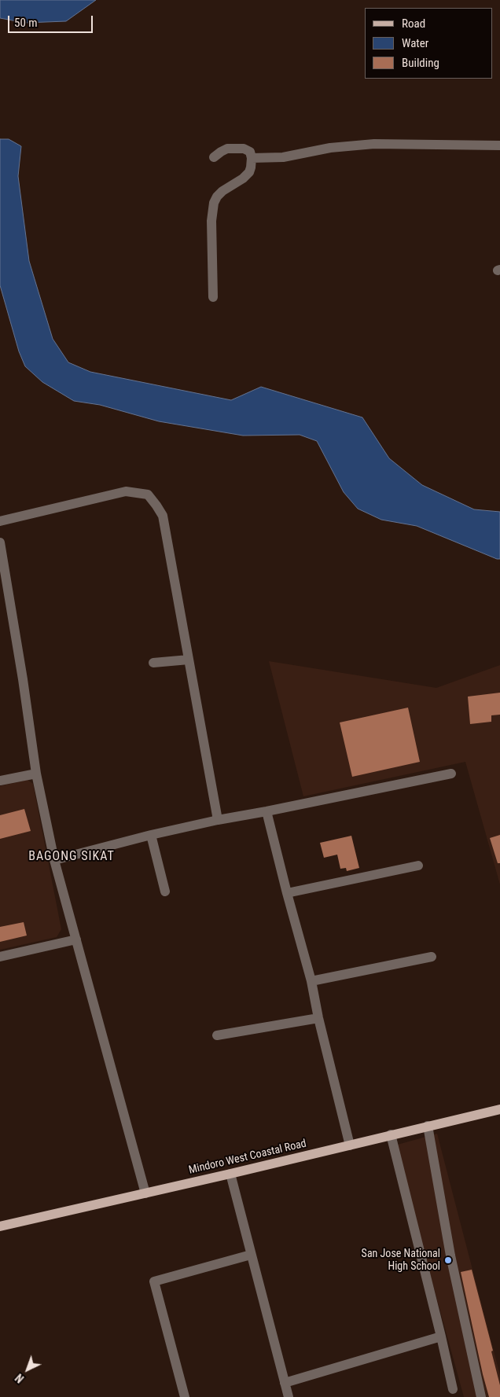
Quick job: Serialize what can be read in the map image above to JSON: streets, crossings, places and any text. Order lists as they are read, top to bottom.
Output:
{
  "streets": {
    "main road": ["Mindoro West Coastal Road"]
  },
  "districts": ["BAGONG SIKAT"],
  "places": ["San Jose National High School"],
  "legend": ["Road", "Water", "Building"],
  "scale_bar": "50 m",
  "north": "bottom left"
}
